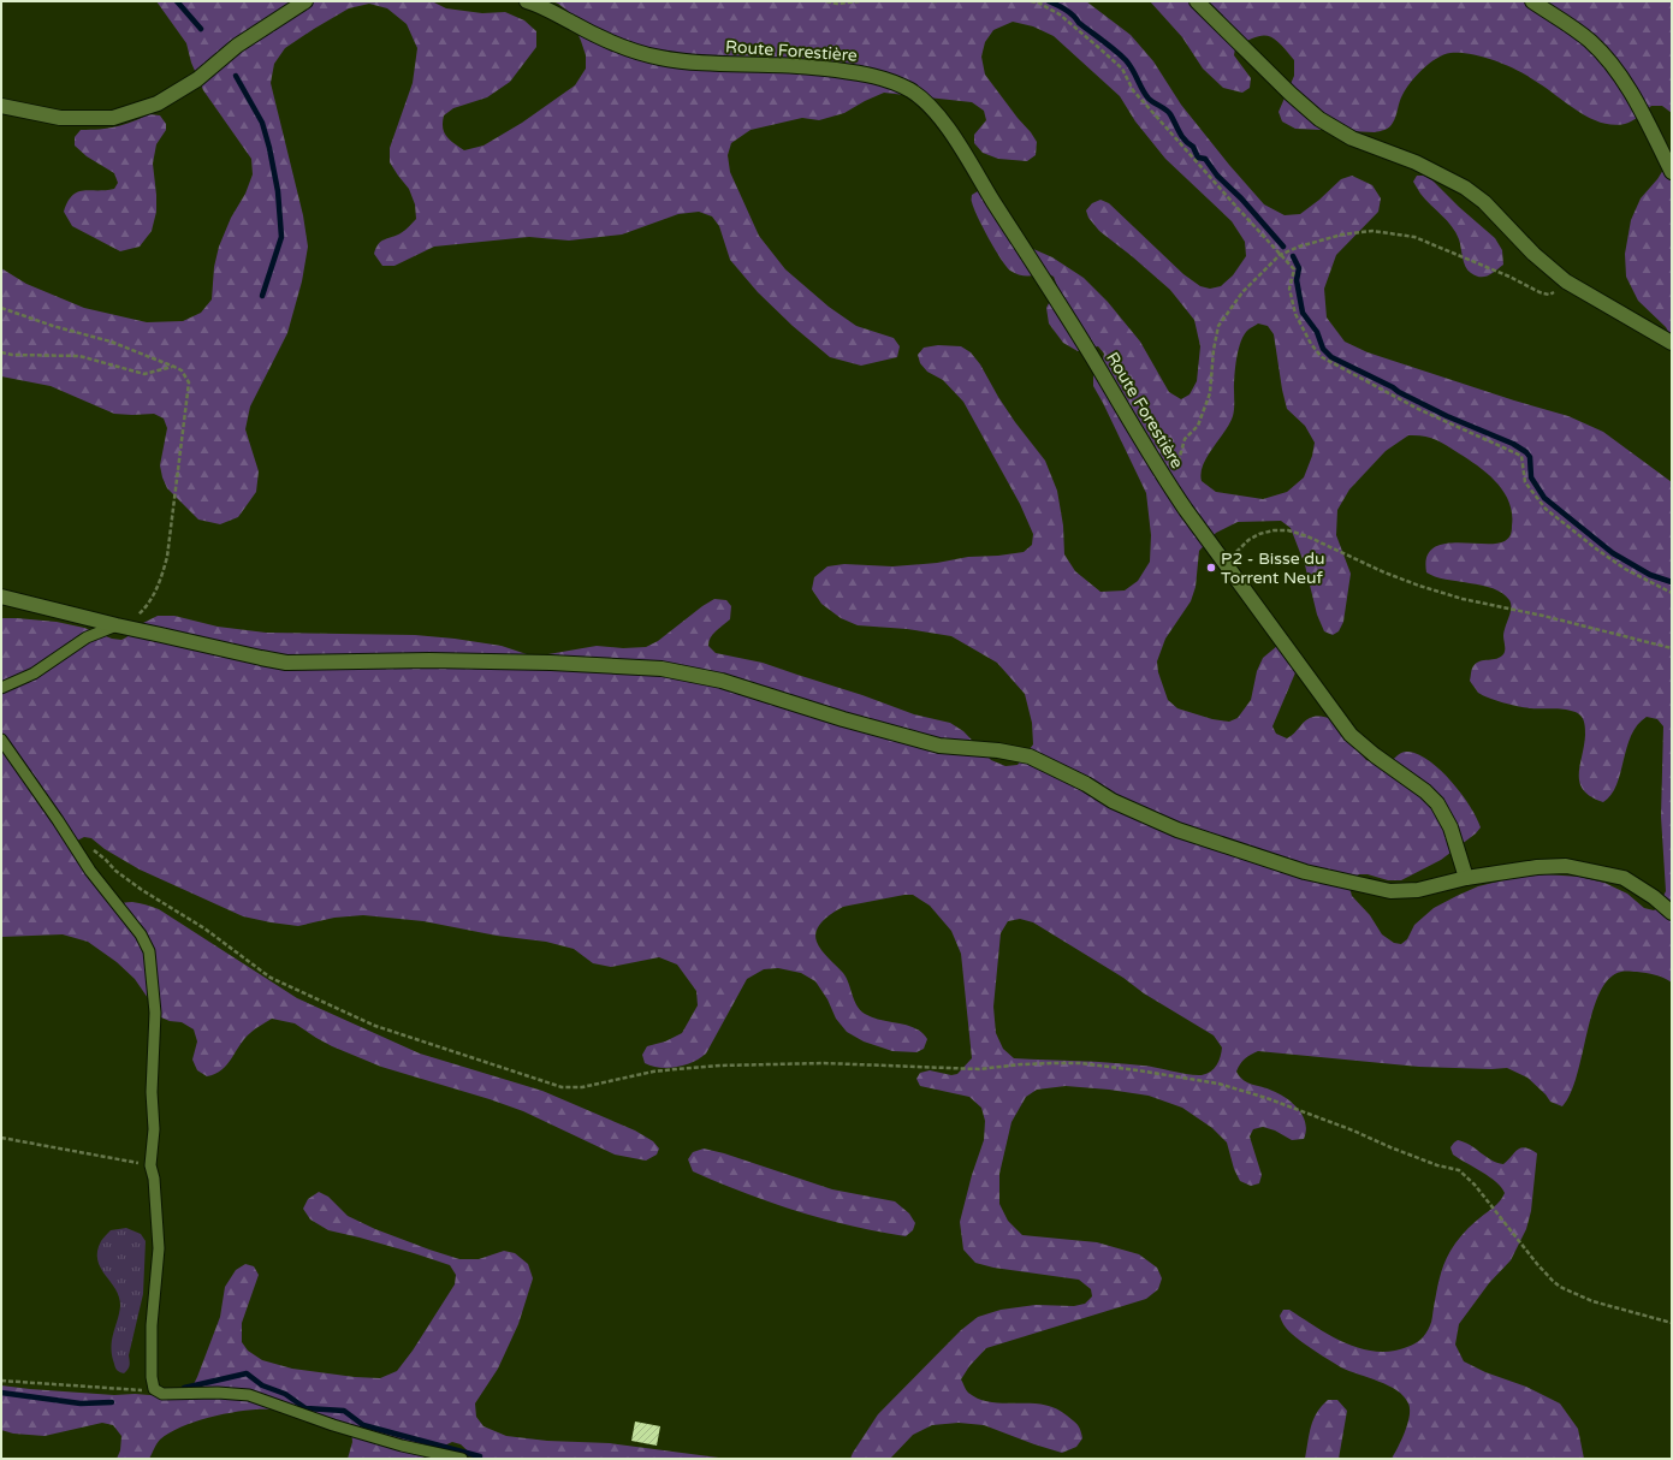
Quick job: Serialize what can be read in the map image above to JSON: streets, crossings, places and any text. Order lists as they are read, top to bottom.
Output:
{
  "streets": {
    "street": ["Route Forestière"]
  },
  "places": ["P2 - Bisse du Torrent Neuf"]
}
